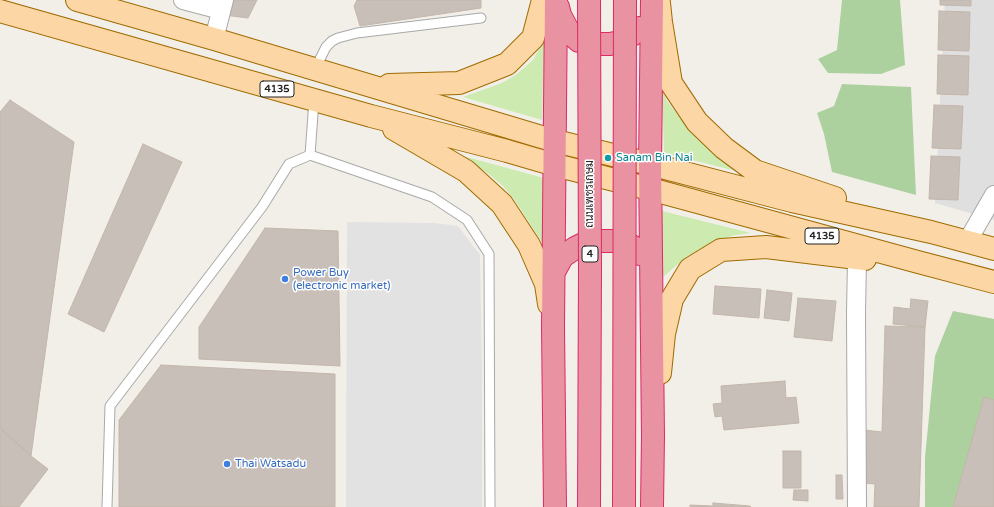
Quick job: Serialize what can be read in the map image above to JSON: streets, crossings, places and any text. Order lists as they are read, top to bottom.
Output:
{
  "streets": {
    "highway": ["ถนนเพชรเกษม", "4"],
    "main road": ["4135"]
  },
  "places": ["Sanam Bin Nai", "Power Buy (electronic market)", "Thai Watsadu"]
}
